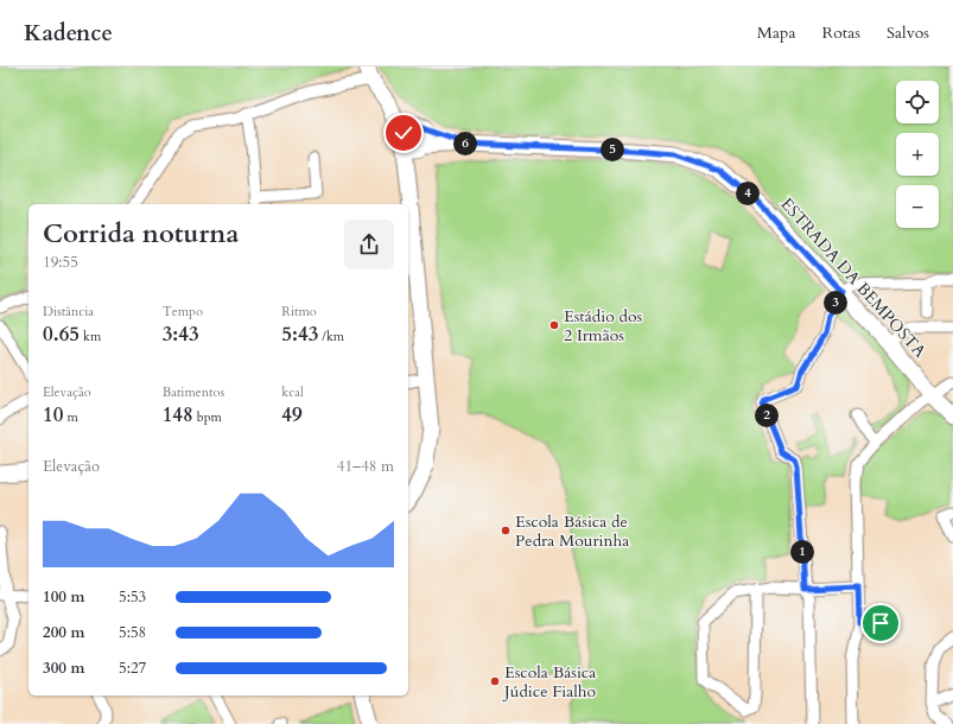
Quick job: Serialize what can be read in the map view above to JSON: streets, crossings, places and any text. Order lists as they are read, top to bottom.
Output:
{
  "streets": {
    "street": ["ESTRADA DA BEMPOSTA"]
  },
  "places": ["Estádio dos 2 Irmãos", "Escola Básica de Pedra Mourinha", "Escola Básica Júdice Fialho"],
  "page": {
    "header": "Kadence",
    "nav": ["Mapa", "Rotas", "Salvos"],
    "map_buttons": ["+", "−"],
    "pins": [
      "6",
      "5",
      "4",
      "3",
      "2",
      "1"
    ],
    "heading": ["Corrida noturna", "19:55"],
    "stats": [
      ["Distância", "0.65 km"],
      ["Tempo", "3:43"],
      ["Ritmo", "5:43 /km"],
      ["Elevação", "10 m"],
      ["Batimentos", "148 bpm"],
      ["kcal", "49"]
    ],
    "chart": ["Elevação", "41–48 m"],
    "list": [
      {
        "name": "100 m",
        "note": "5:53"
      },
      {
        "name": "200 m",
        "note": "5:58"
      },
      {
        "name": "300 m",
        "note": "5:27"
      }
    ]
  }
}
